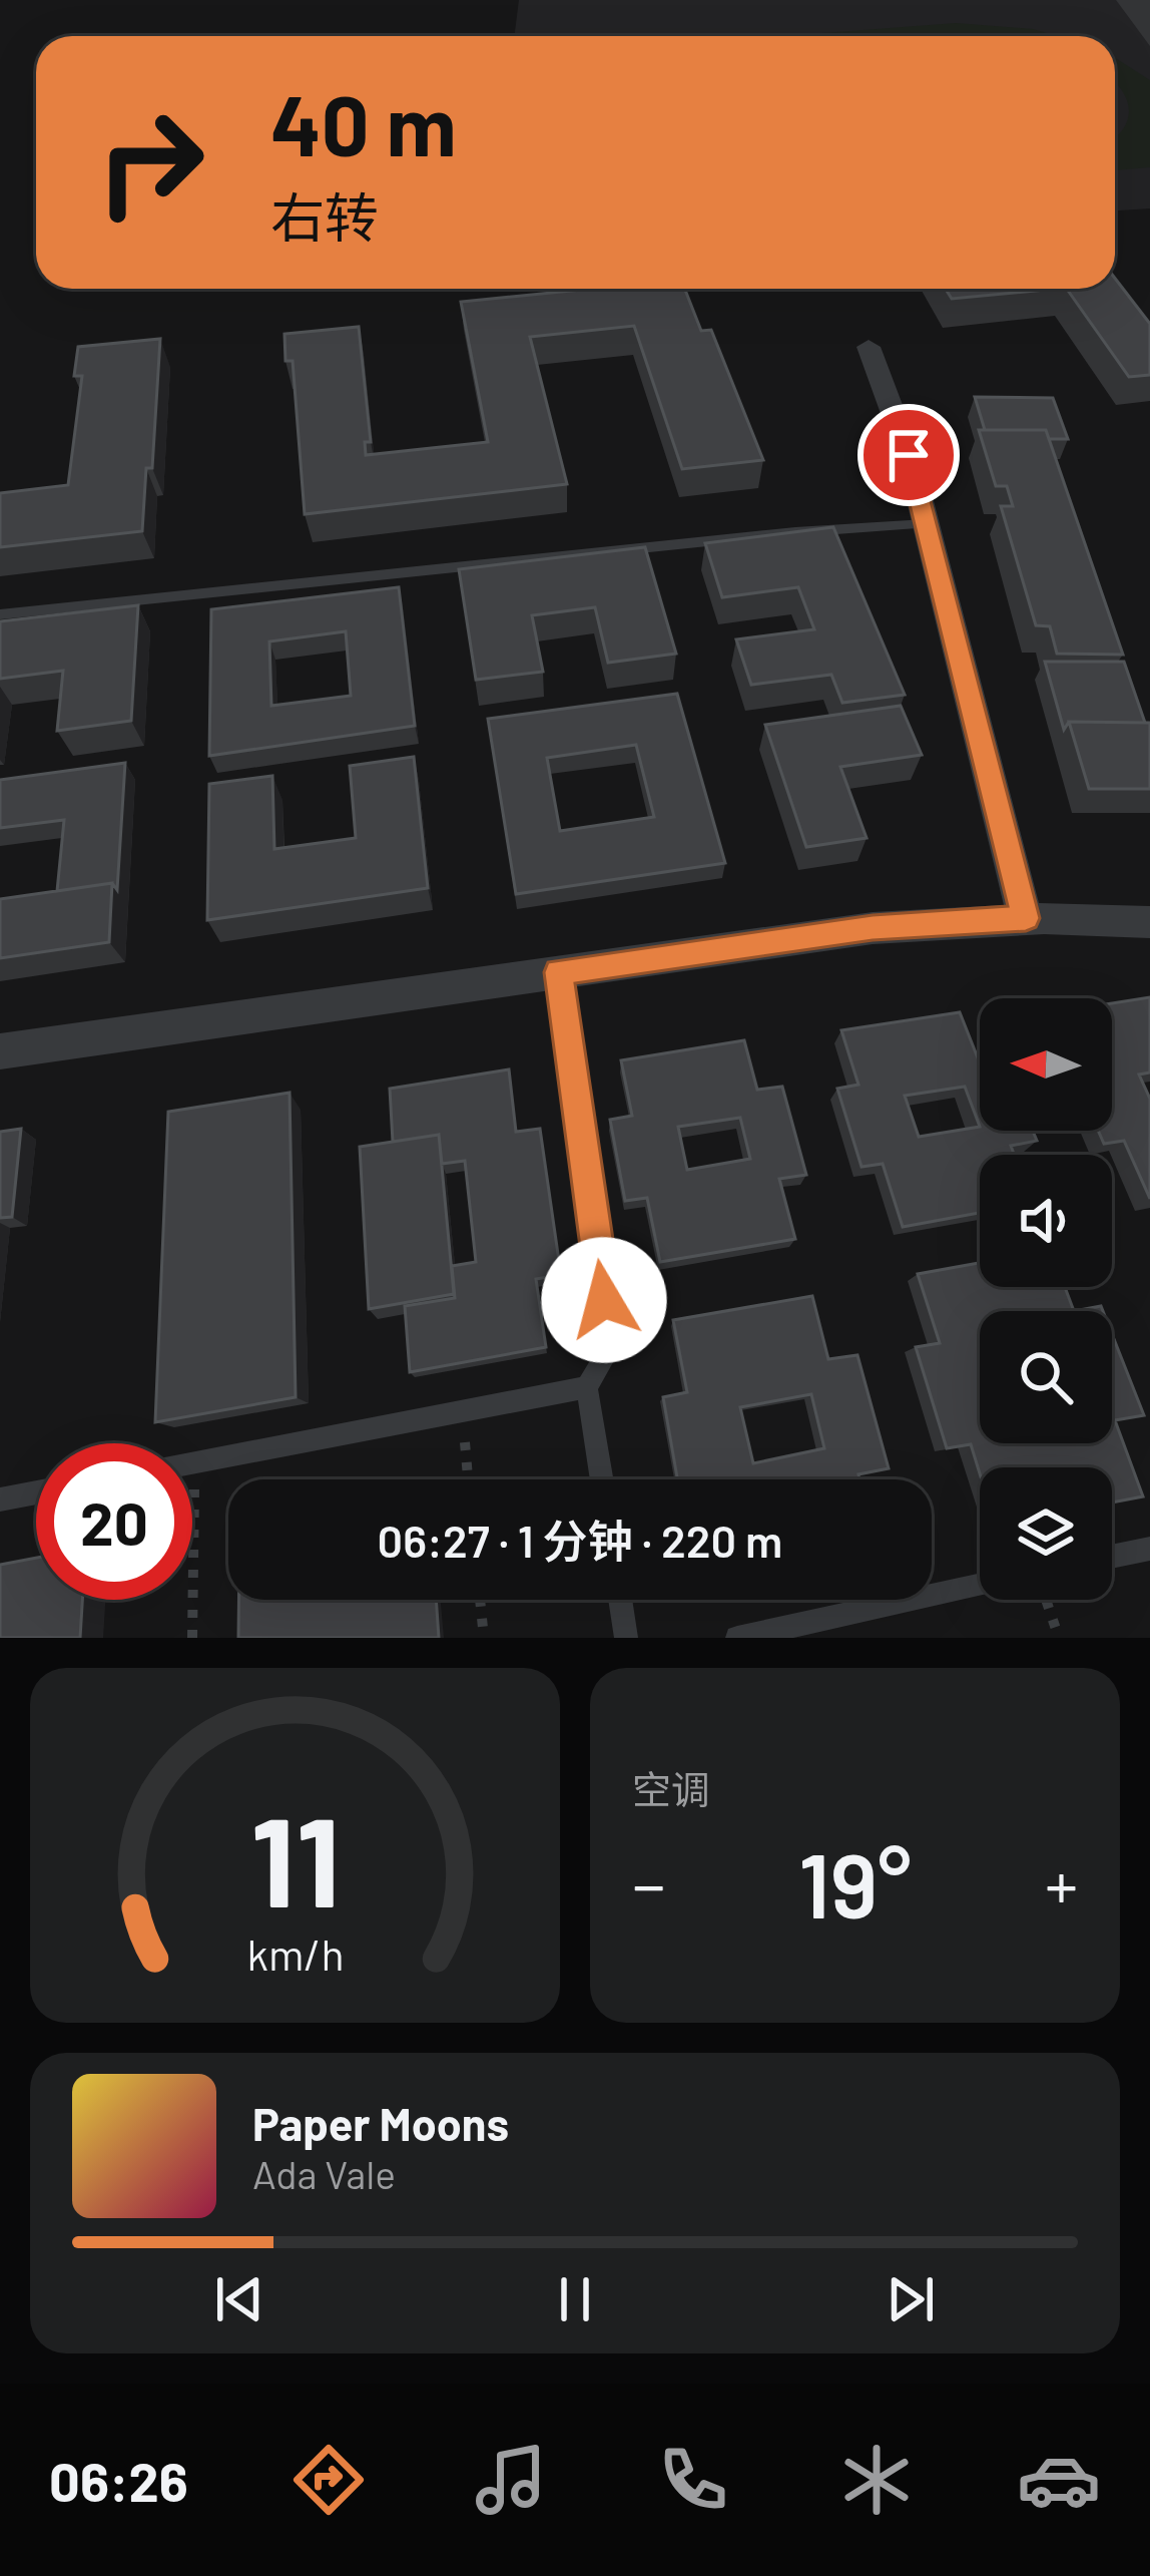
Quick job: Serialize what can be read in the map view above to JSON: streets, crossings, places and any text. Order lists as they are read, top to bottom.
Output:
{
  "north": "left",
  "page": {
    "turn": ["40 m", "右转"],
    "limit": "20",
    "trip": "06:27 · 1 分钟 · 220 m",
    "tile": "空调",
    "heat": ["−", "19°", "+"],
    "song": ["Paper Moons", "Ada Vale"],
    "tabs": "06:26",
    "gauge": ["11", "km/h"]
  }
}
